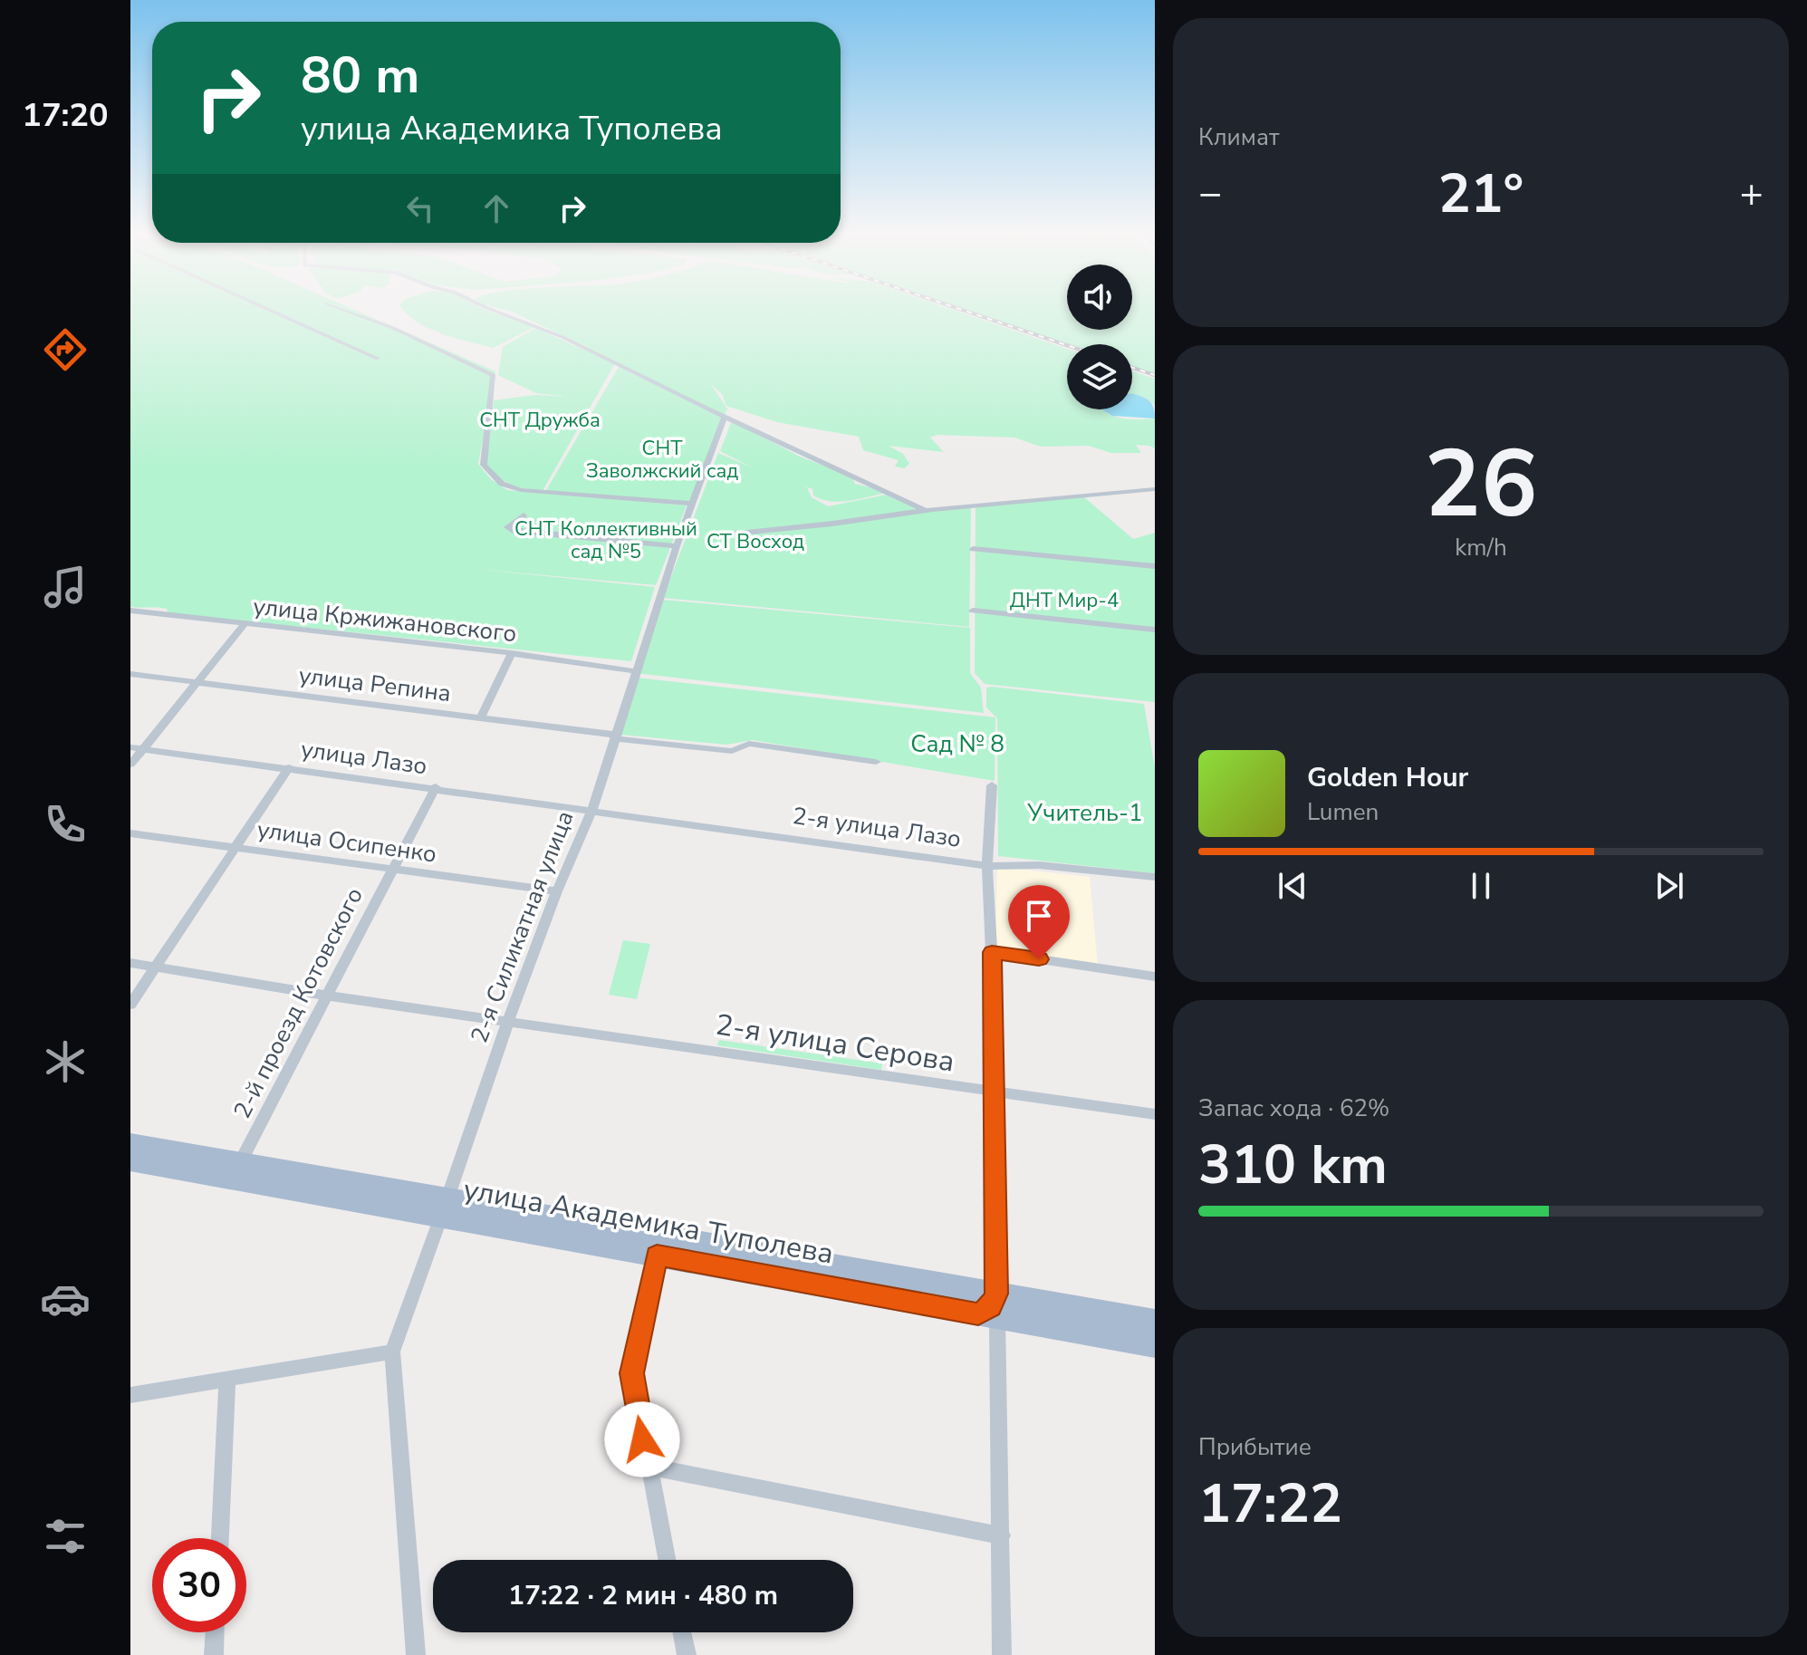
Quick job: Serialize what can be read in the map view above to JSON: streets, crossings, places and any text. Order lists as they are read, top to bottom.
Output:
{
  "streets": {
    "main road": ["улица Академика Туполева"],
    "street": [
      "улица Кржижановского",
      "улица Репина",
      "улица Лазо",
      "2-я улица Лазо",
      "улица Осипенко",
      "2-я Силикатная улица",
      "2-й проезд Котовского",
      "2-я улица Серова"
    ]
  },
  "crossings": [
    ["улица Кржижановского", "2-я Силикатная улица"],
    ["улица Репина", "2-я Силикатная улица"],
    ["улица Лазо", "2-я улица Лазо"],
    ["улица Лазо", "2-я Силикатная улица"],
    ["улица Лазо", "2-й проезд Котовского"],
    ["2-я улица Лазо", "2-я Силикатная улица"],
    ["улица Осипенко", "2-я Силикатная улица"],
    ["улица Осипенко", "2-й проезд Котовского"],
    ["2-я Силикатная улица", "2-я улица Серова"],
    ["2-я Силикатная улица", "улица Академика Туполева"],
    ["2-й проезд Котовского", "2-я улица Серова"],
    ["2-й проезд Котовского", "улица Академика Туполева"]
  ],
  "parks": [
    "СНТ Дружба",
    "СНТ Заволжский сад",
    "СНТ Коллективный сад №5",
    "СТ Восход",
    "ДНТ Мир-4",
    "Сад № 8",
    "Учитель-1"
  ],
  "page": {
    "tabs": "17:20",
    "tile": [
      "Климат",
      ["26", "km/h"],
      ["Запас хода · 62%", "310 km"],
      ["Прибытие", "17:22"]
    ],
    "turn": ["80 m", "улица Академика Туполева"],
    "heat": ["−", "21°", "+"],
    "song": ["Golden Hour", "Lumen"],
    "limit": "30",
    "trip": "17:22 · 2 мин · 480 m"
  }
}
